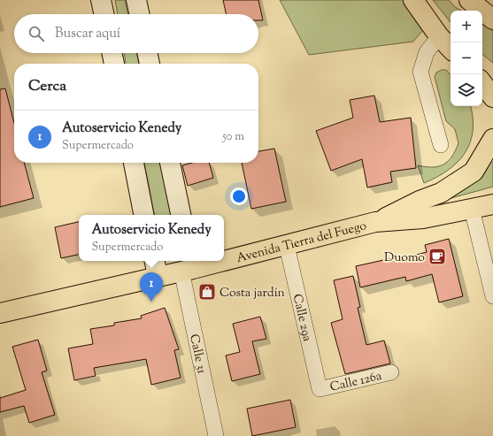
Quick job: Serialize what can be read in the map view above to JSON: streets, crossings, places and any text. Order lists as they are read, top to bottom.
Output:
{
  "streets": {
    "highway": ["Avenida Tierra del Fuego"],
    "street": ["Calle 29a", "Calle 31", "Calle 126a"]
  },
  "crossings": [
    ["Avenida Tierra del Fuego", "Calle 29a"],
    ["Avenida Tierra del Fuego", "Calle 31"],
    ["Calle 29a", "Calle 126a"]
  ],
  "places": {
    "cafe": ["Duomo"],
    "shop": ["Costa jardín"]
  },
  "page": {
    "map_buttons": ["+", "−"],
    "search": "Buscar aquí",
    "heading": "Cerca",
    "list": [
      {
        "mark": "1",
        "name": "Autoservicio Kenedy",
        "note": "Supermercado",
        "value": "50 m"
      }
    ],
    "popup": ["Autoservicio Kenedy", "Supermercado"],
    "pins": "1"
  }
}
